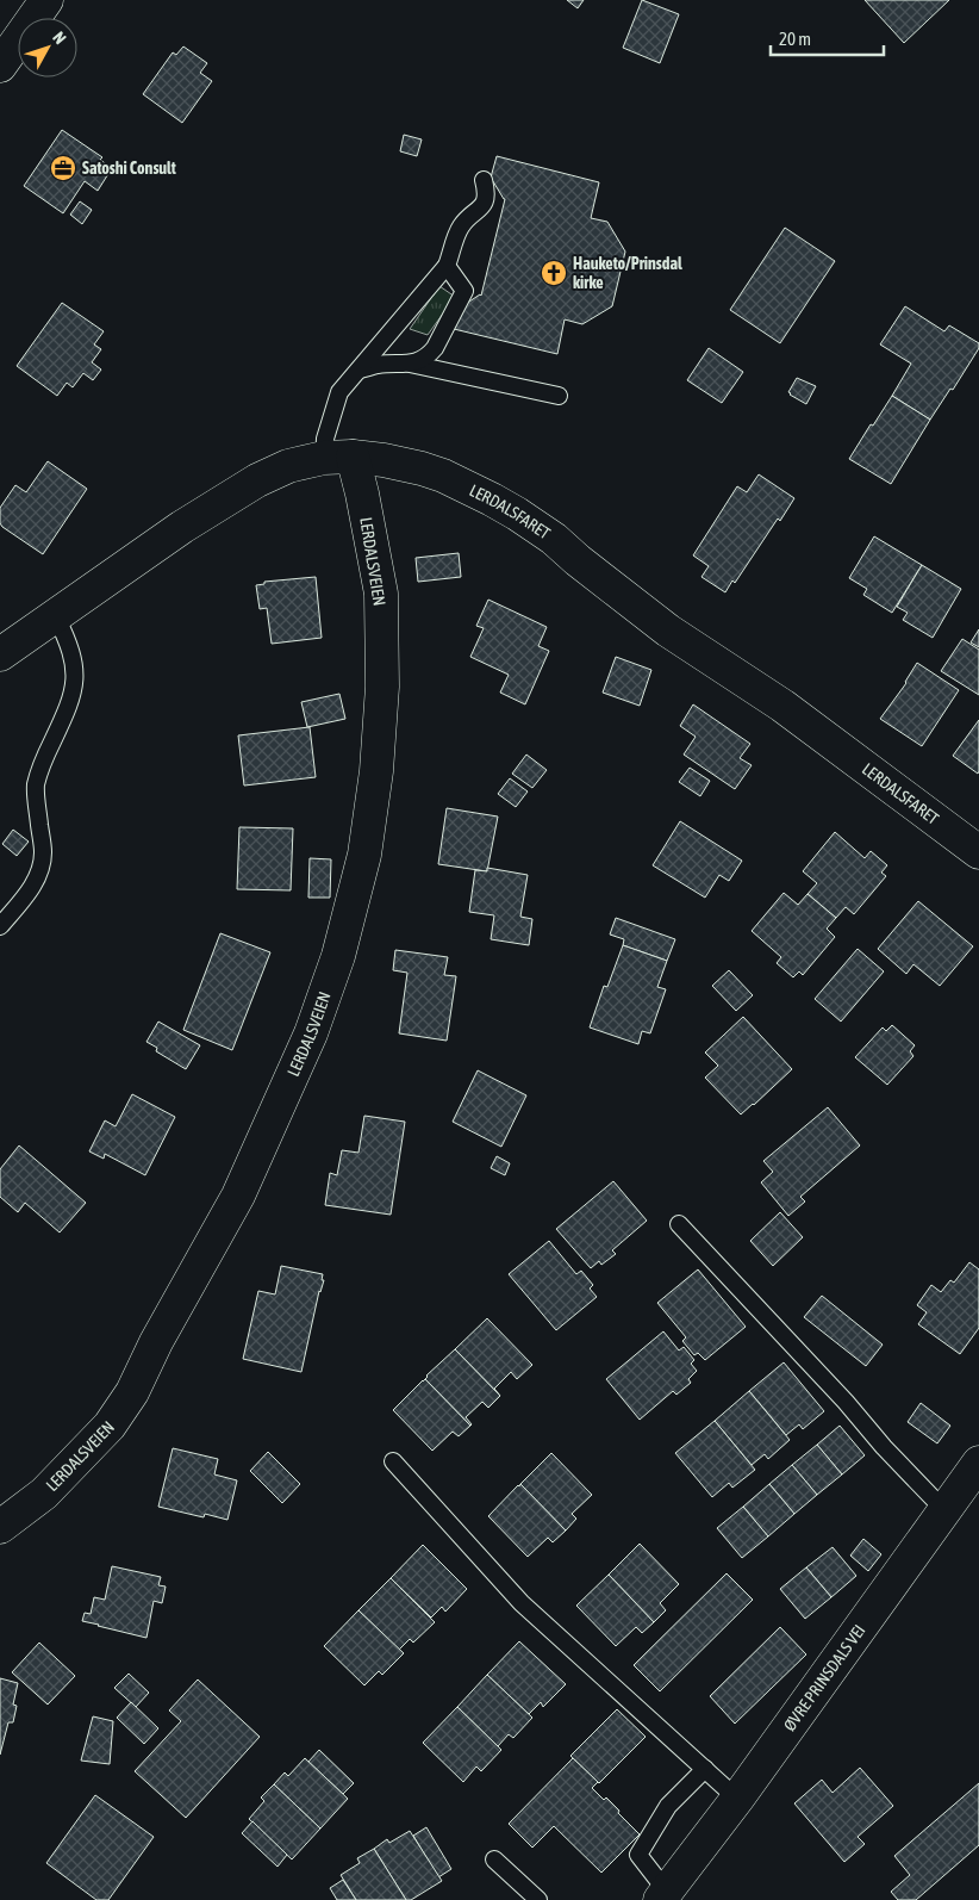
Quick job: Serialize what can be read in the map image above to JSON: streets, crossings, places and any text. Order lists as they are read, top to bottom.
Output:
{
  "streets": {
    "street": ["LERDALSFARET", "LERDALSVEIEN", "ØVRE PRINSDALS VEI"]
  },
  "crossings": [
    ["LERDALSFARET", "LERDALSVEIEN"]
  ],
  "places": {
    "office": ["Satoshi Consult"],
    "church": ["Hauketo/Prinsdal kirke"]
  },
  "scale_bar": "20 m",
  "north": "top right"
}
